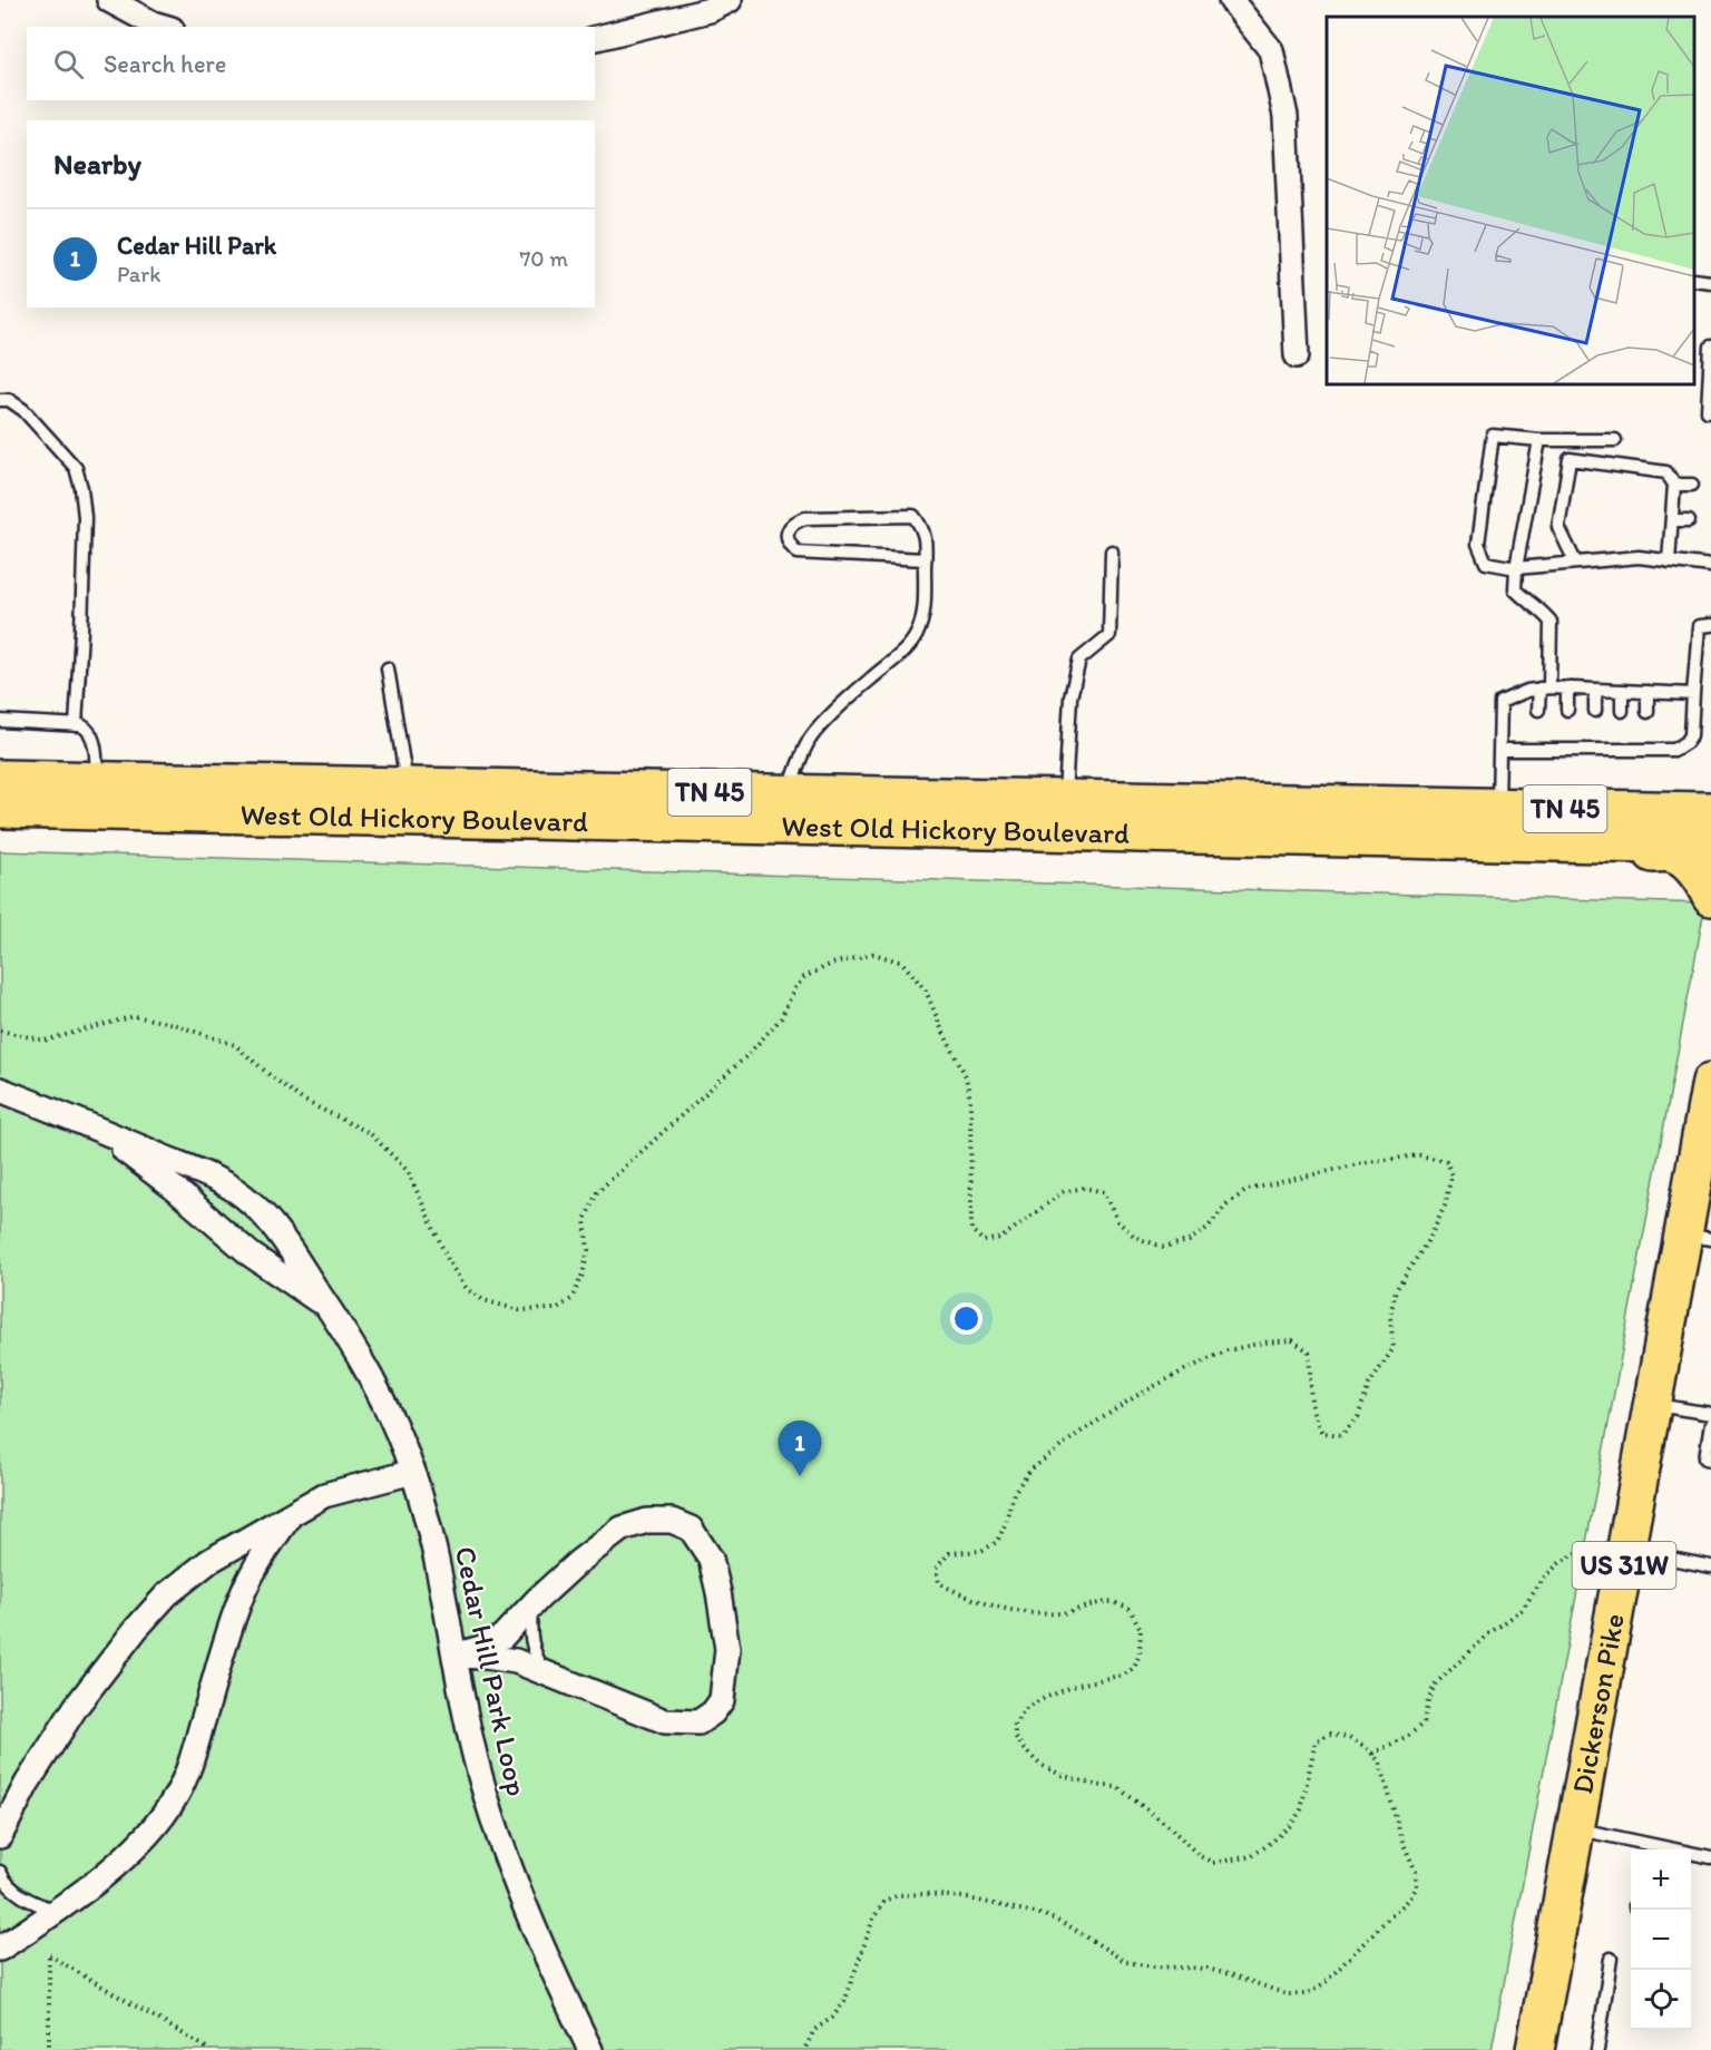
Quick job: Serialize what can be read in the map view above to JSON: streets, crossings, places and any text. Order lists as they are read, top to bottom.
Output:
{
  "streets": {
    "main road": [
      "TN 45",
      "West Old Hickory Boulevard",
      "US 31W",
      "Dickerson Pike"
    ],
    "street": ["Cedar Hill Park Loop"]
  },
  "page": {
    "search": "Search here",
    "heading": "Nearby",
    "list": [
      {
        "mark": "1",
        "name": "Cedar Hill Park",
        "note": "Park",
        "value": "70 m"
      }
    ],
    "pins": "1",
    "map_buttons": ["+", "−"]
  }
}
